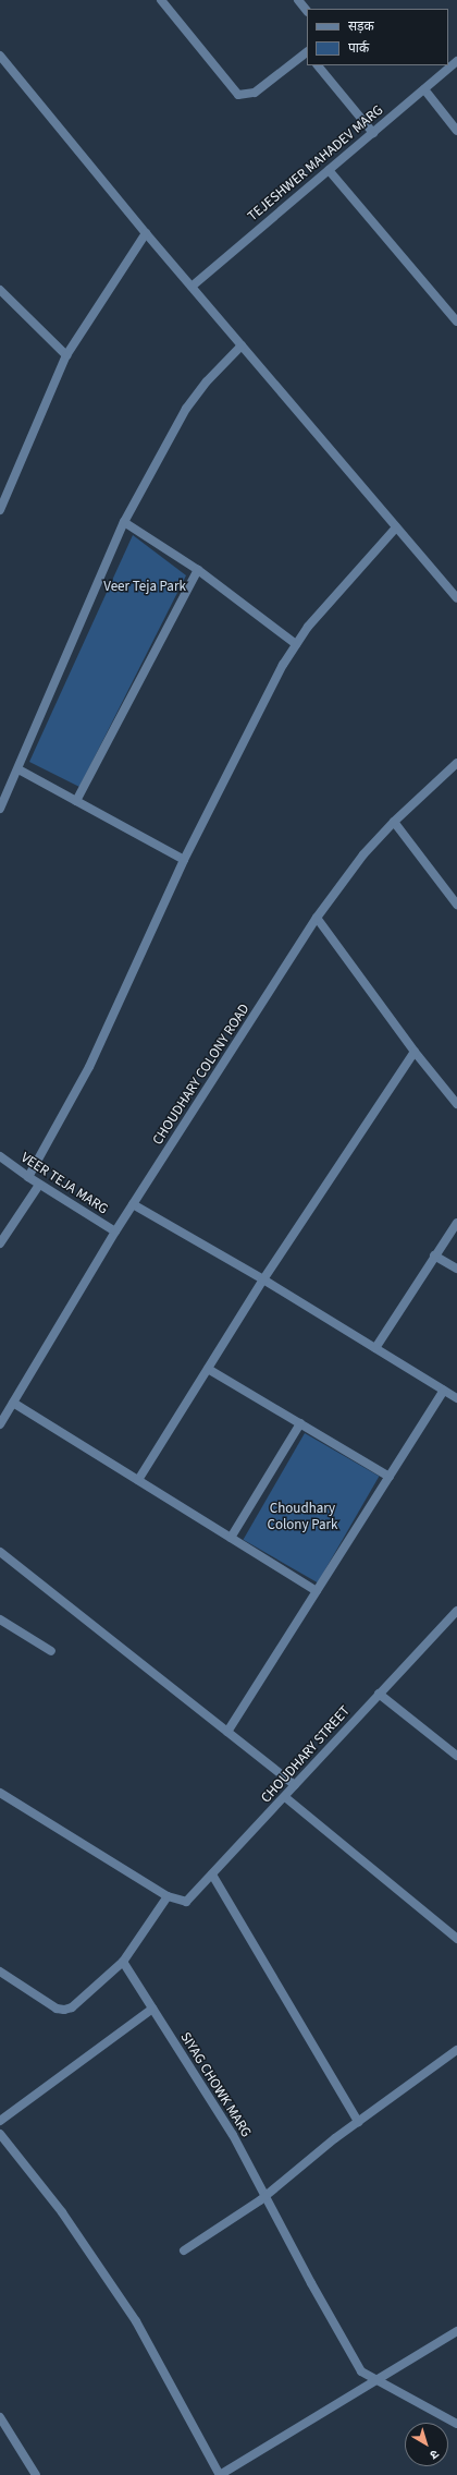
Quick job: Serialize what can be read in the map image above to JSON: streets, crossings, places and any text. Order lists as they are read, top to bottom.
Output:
{
  "streets": {
    "street": [
      "TEJESHWER MAHADEV MARG",
      "CHOUDHARY COLONY ROAD",
      "VEER TEJA MARG",
      "CHOUDHARY STREET",
      "SIYAG CHOWK MARG"
    ]
  },
  "crossings": [
    ["CHOUDHARY COLONY ROAD", "VEER TEJA MARG"]
  ],
  "parks": ["Veer Teja Park", "Choudhary Colony Park"],
  "legend": ["सड़क", "पार्क"],
  "north": "bottom right"
}
